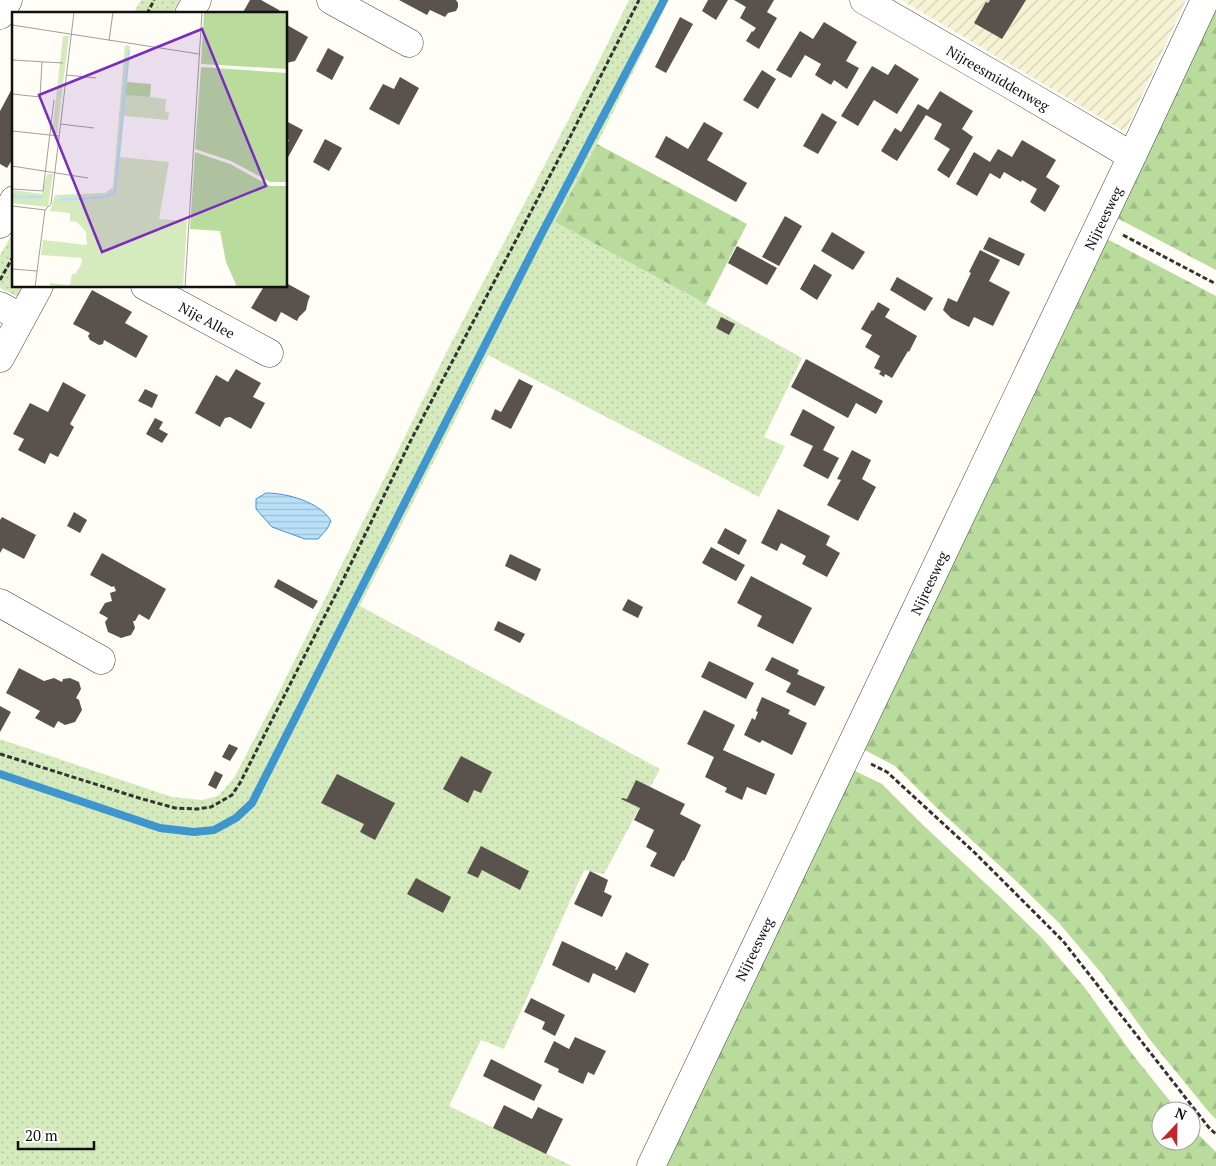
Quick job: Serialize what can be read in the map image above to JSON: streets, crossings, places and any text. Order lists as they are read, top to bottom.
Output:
{
  "streets": {
    "street": ["Nijreesmiddenweg", "Nijreesweg", "Nije Allee"]
  },
  "crossings": [
    ["Nijreesmiddenweg", "Nijreesweg"]
  ],
  "scale_bar": "20 m",
  "north": "top"
}
